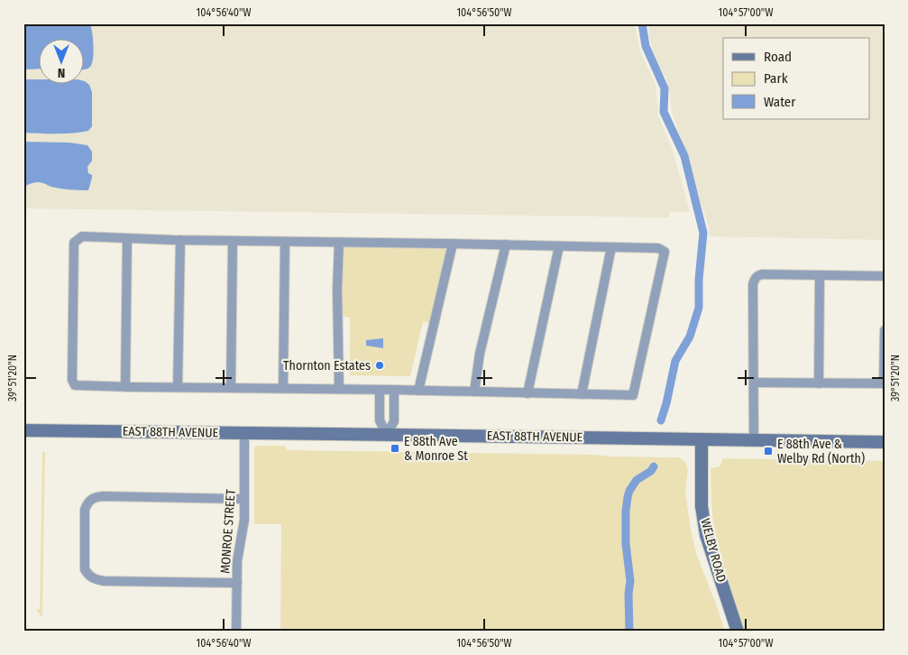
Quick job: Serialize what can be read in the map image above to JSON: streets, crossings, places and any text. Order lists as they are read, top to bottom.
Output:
{
  "streets": {
    "main road": ["EAST 88TH AVENUE", "WELBY ROAD"],
    "street": ["MONROE STREET"]
  },
  "crossings": [
    ["EAST 88TH AVENUE", "MONROE STREET"],
    ["EAST 88TH AVENUE", "WELBY ROAD"]
  ],
  "places": {
    "other": ["Thornton Estates"],
    "transit": ["E 88th Ave & Monroe St", "E 88th Ave & Welby Rd (North)"]
  },
  "legend": ["Road", "Park", "Water"],
  "north": "bottom",
  "coordinates": [
    "104°56'40\"W",
    "104°56'50\"W",
    "104°57'00\"W",
    "39°51'20\"N"
  ]
}
